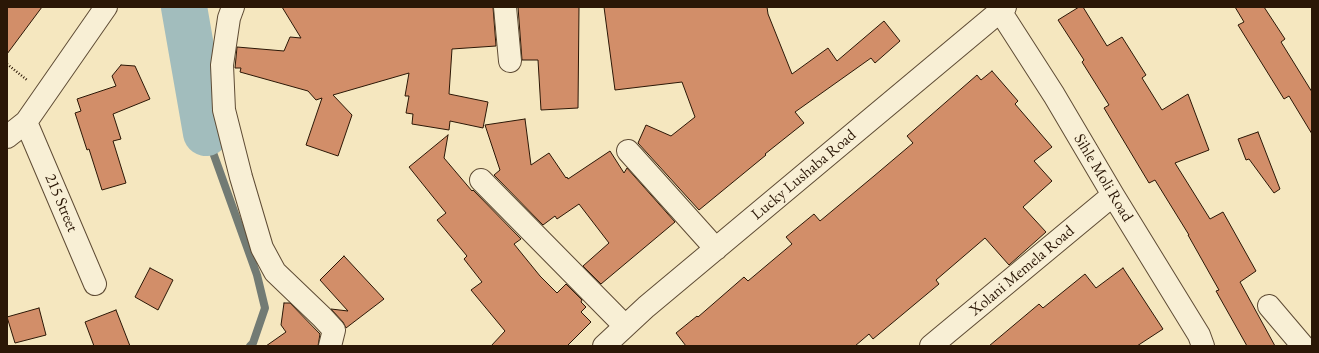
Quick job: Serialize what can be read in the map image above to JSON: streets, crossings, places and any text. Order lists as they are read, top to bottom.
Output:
{
  "streets": {
    "street": [
      "Lucky Lushaba Road",
      "Sihle Moli Road",
      "215 Street",
      "Xolani Memela Road"
    ]
  },
  "crossings": [
    ["Lucky Lushaba Road", "Sihle Moli Road"],
    ["Sihle Moli Road", "Xolani Memela Road"]
  ]
}
